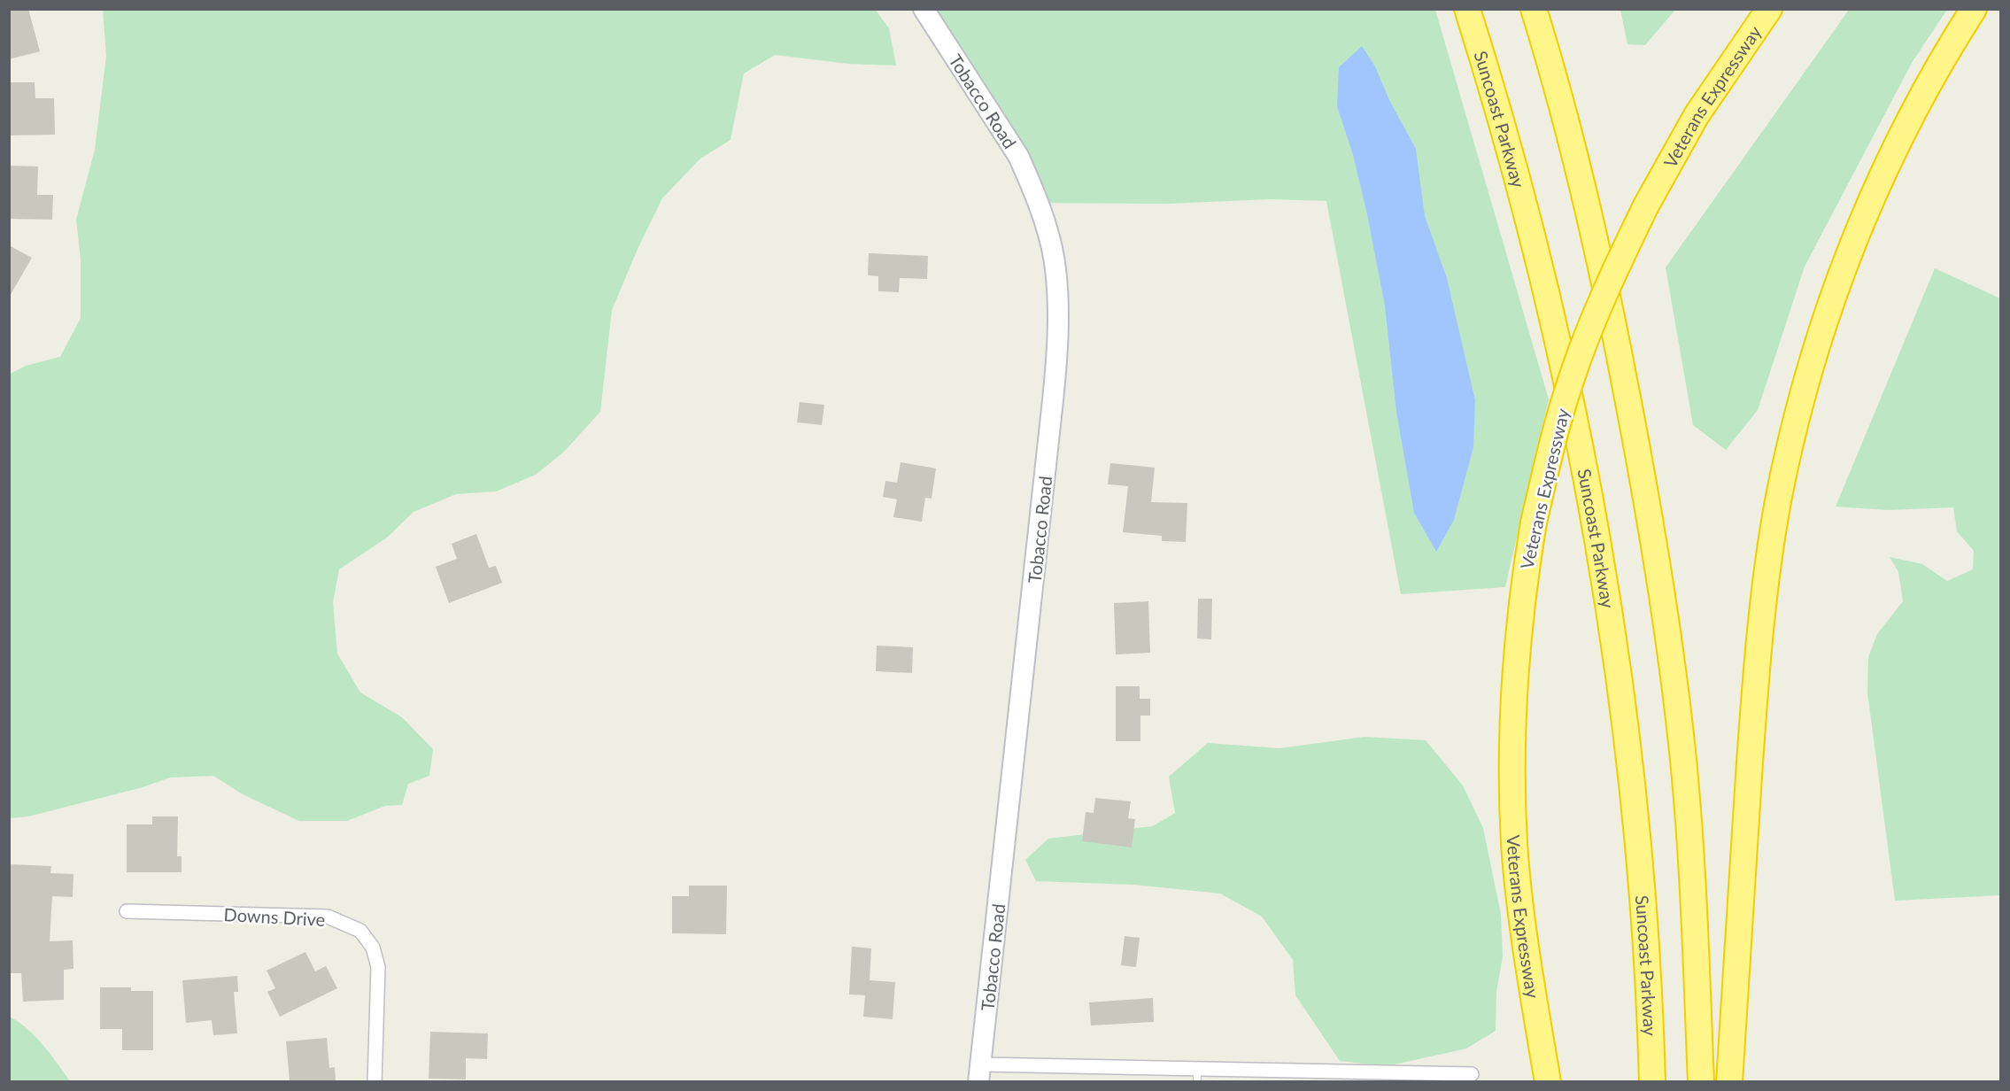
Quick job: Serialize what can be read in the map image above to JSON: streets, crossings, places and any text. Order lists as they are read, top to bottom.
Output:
{
  "streets": {
    "highway": ["Veterans Expressway", "Suncoast Parkway"],
    "street": ["Tobacco Road", "Downs Drive"]
  }
}
